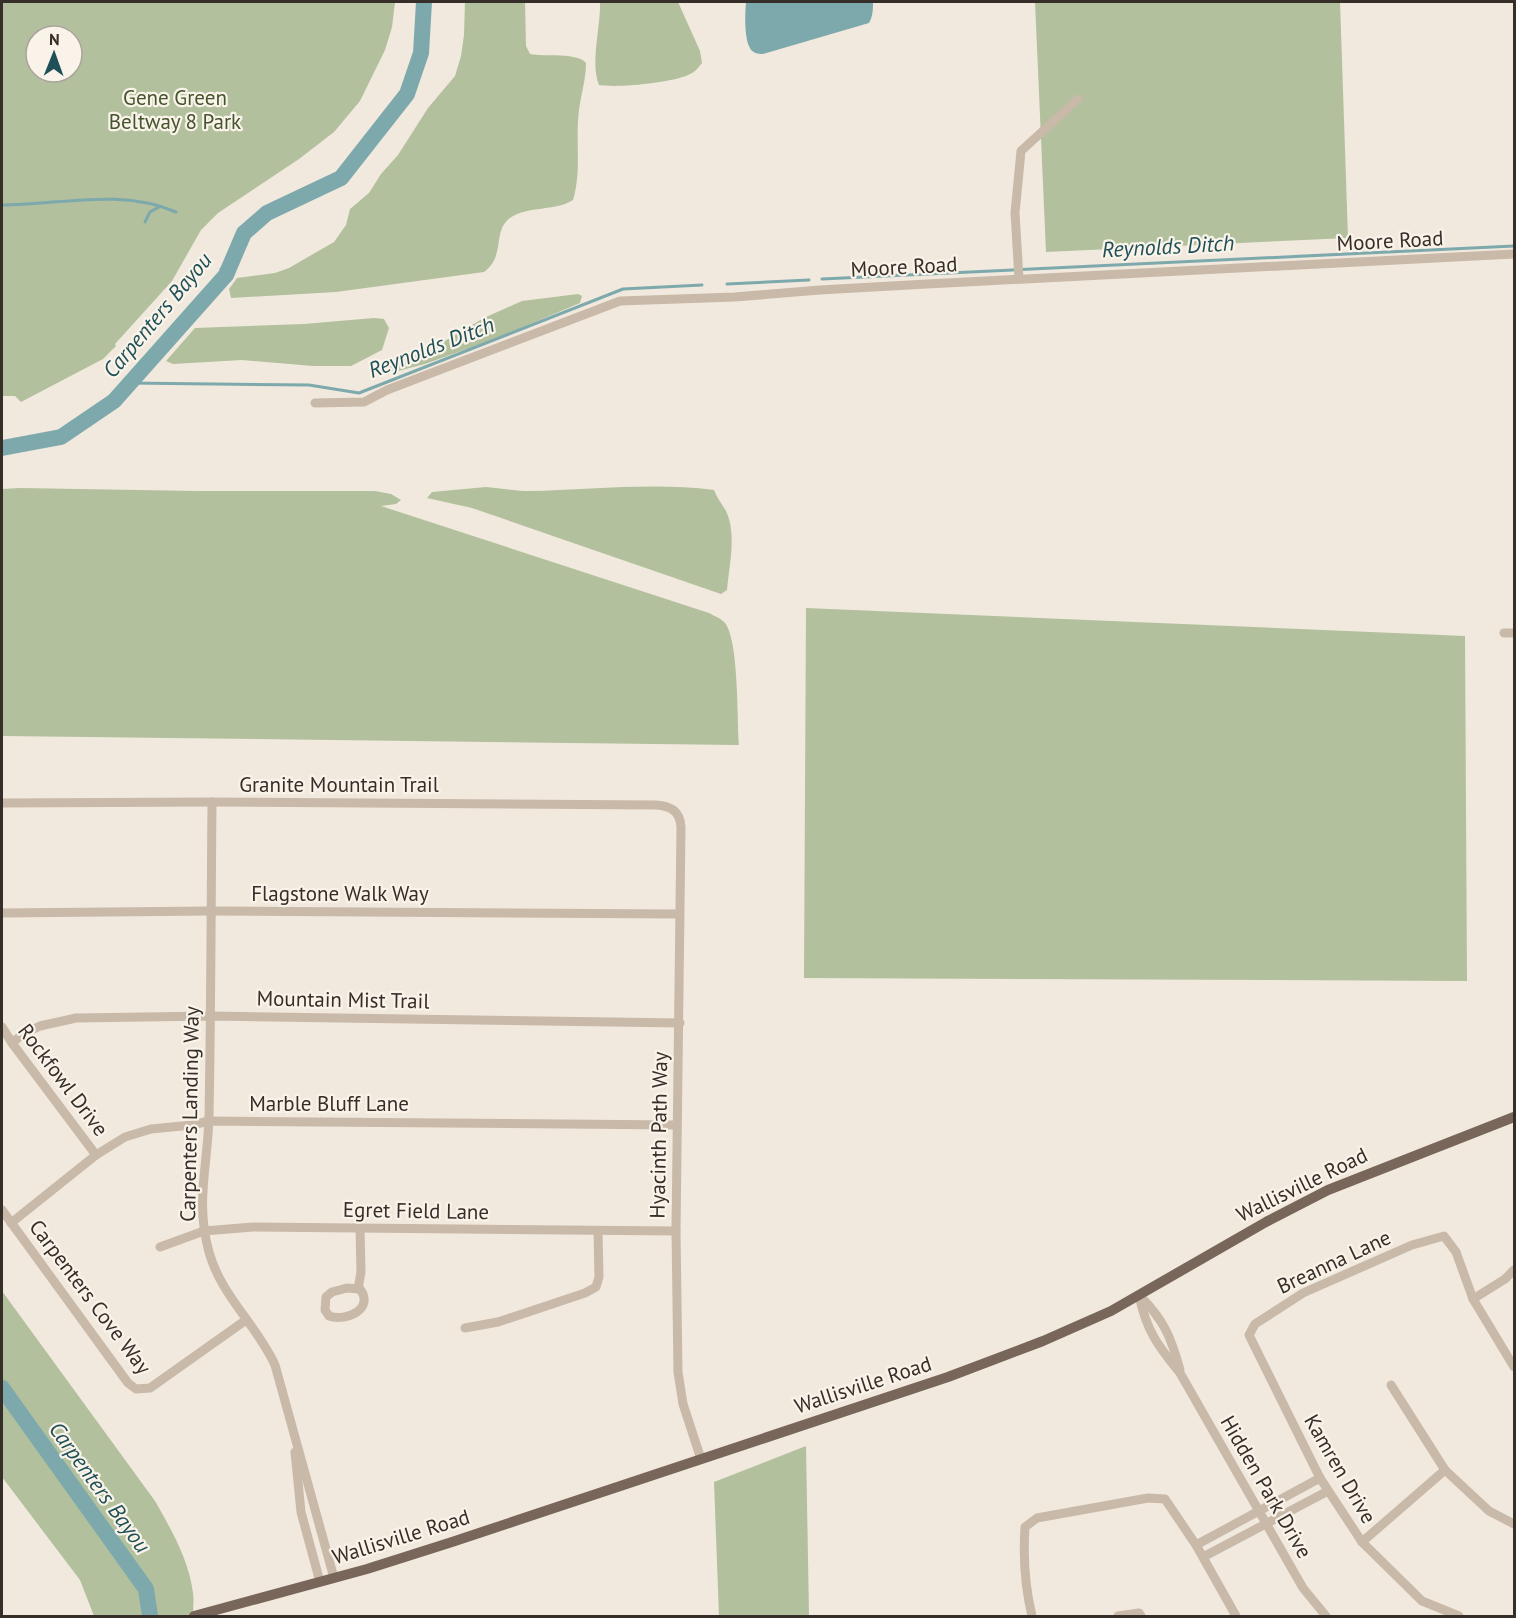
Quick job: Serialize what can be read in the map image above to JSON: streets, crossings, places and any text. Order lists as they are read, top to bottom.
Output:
{
  "streets": {
    "main road": ["Wallisville Road"],
    "street": [
      "Moore Road",
      "Granite Mountain Trail",
      "Flagstone Walk Way",
      "Mountain Mist Trail",
      "Rockfowl Drive",
      "Marble Bluff Lane",
      "Carpenters Landing Way",
      "Hyacinth Path Way",
      "Egret Field Lane",
      "Breanna Lane",
      "Carpenters Cove Way",
      "Kamren Drive",
      "Hidden Park Drive"
    ]
  },
  "crossings": [
    ["Granite Mountain Trail", "Carpenters Landing Way"],
    ["Granite Mountain Trail", "Hyacinth Path Way"],
    ["Flagstone Walk Way", "Carpenters Landing Way"],
    ["Flagstone Walk Way", "Hyacinth Path Way"],
    ["Mountain Mist Trail", "Rockfowl Drive"],
    ["Mountain Mist Trail", "Carpenters Landing Way"],
    ["Mountain Mist Trail", "Hyacinth Path Way"],
    ["Rockfowl Drive", "Marble Bluff Lane"],
    ["Marble Bluff Lane", "Carpenters Landing Way"],
    ["Marble Bluff Lane", "Hyacinth Path Way"],
    ["Marble Bluff Lane", "Carpenters Cove Way"],
    ["Carpenters Landing Way", "Wallisville Road"],
    ["Carpenters Landing Way", "Egret Field Lane"],
    ["Carpenters Landing Way", "Carpenters Cove Way"],
    ["Hyacinth Path Way", "Wallisville Road"],
    ["Hyacinth Path Way", "Egret Field Lane"],
    ["Wallisville Road", "Hidden Park Drive"],
    ["Breanna Lane", "Kamren Drive"]
  ],
  "water": ["Reynolds Ditch", "Carpenters Bayou"],
  "parks": ["Gene Green Beltway 8 Park"],
  "north": "top"
}
